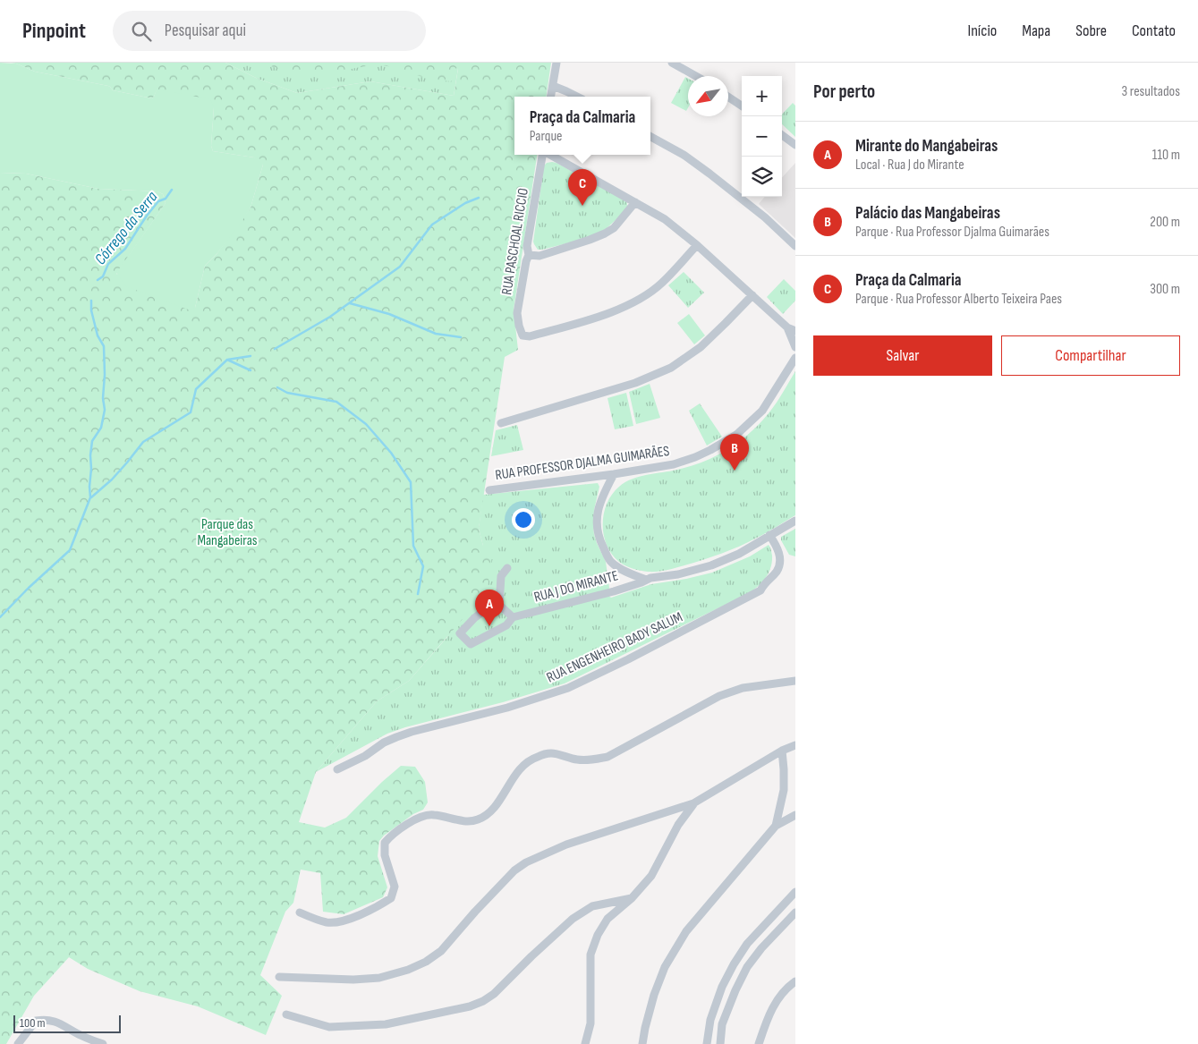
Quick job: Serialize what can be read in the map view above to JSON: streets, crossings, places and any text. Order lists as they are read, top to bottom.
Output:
{
  "streets": {
    "street": [
      "RUA PASCHOAL RICCIO",
      "RUA PROFESSOR DJALMA GUIMARÃES",
      "RUA J DO MIRANTE",
      "RUA ENGENHEIRO BADY SALUM"
    ]
  },
  "crossings": [
    ["RUA J DO MIRANTE", "RUA ENGENHEIRO BADY SALUM"]
  ],
  "water": ["Córrego da Serra"],
  "parks": ["Parque das Mangabeiras"],
  "scale_bar": "100 m",
  "north": "bottom left",
  "page": {
    "header": "Pinpoint",
    "search": "Pesquisar aqui",
    "nav": [
      "Início",
      "Mapa",
      "Sobre",
      "Contato"
    ],
    "heading": ["Por perto", "3 resultados"],
    "map_buttons": ["+", "−"],
    "popup": ["Praça da Calmaria", "Parque"],
    "list": [
      {
        "mark": "A",
        "name": "Mirante do Mangabeiras",
        "note": "Local · Rua J do Mirante",
        "value": "110 m"
      },
      {
        "mark": "B",
        "name": "Palácio das Mangabeiras",
        "note": "Parque · Rua Professor Djalma Guimarães",
        "value": "200 m"
      },
      {
        "mark": "C",
        "name": "Praça da Calmaria",
        "note": "Parque · Rua Professor Alberto Teixeira Paes",
        "value": "300 m"
      }
    ],
    "pins": ["C", "B", "A"],
    "buttons": ["Salvar", "Compartilhar"],
    "scale": "100 m"
  }
}
